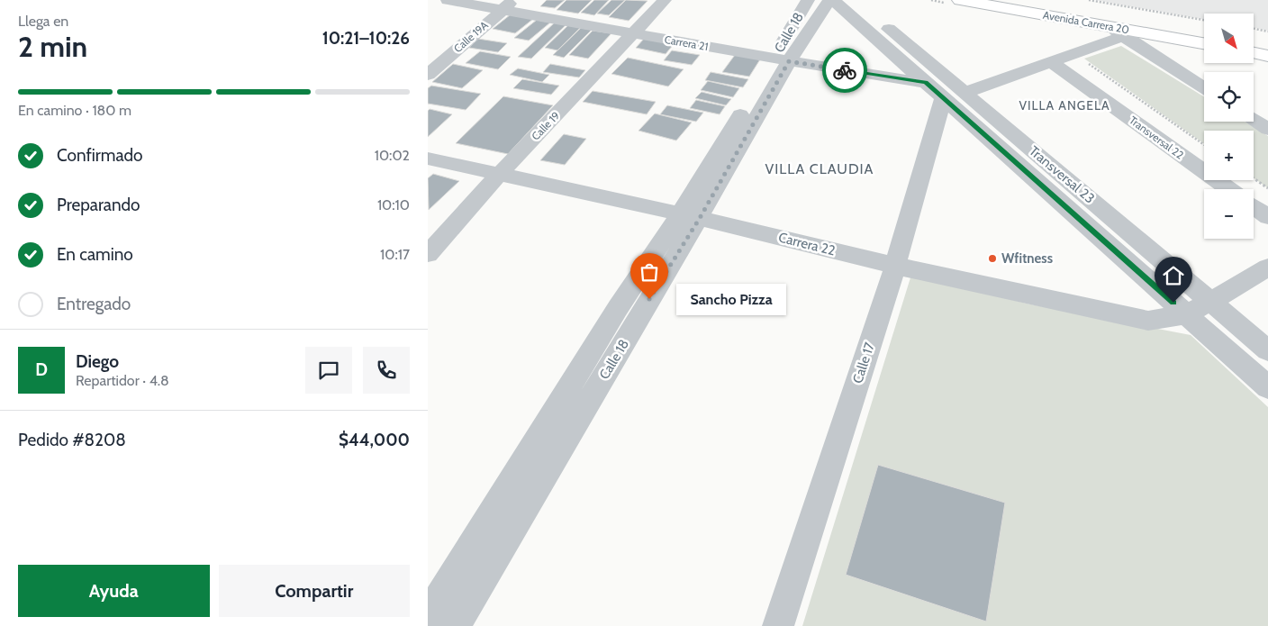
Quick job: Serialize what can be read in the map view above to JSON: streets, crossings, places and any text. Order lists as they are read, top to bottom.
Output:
{
  "streets": {
    "main road": ["Avenida Carrera 20"],
    "street": [
      "Calle 18",
      "Calle 19A",
      "Carrera 21",
      "Calle 19",
      "Transversal 22",
      "Transversal 23",
      "Carrera 22",
      "Calle 17"
    ]
  },
  "crossings": [
    ["Calle 18", "Carrera 21"],
    ["Calle 18", "Carrera 22"],
    ["Calle 19A", "Carrera 21"],
    ["Carrera 21", "Calle 19"],
    ["Carrera 21", "Transversal 23"],
    ["Carrera 21", "Calle 17"],
    ["Calle 19", "Carrera 22"],
    ["Transversal 23", "Carrera 22"],
    ["Transversal 23", "Calle 17"],
    ["Carrera 22", "Calle 17"]
  ],
  "districts": ["VILLA ANGELA", "VILLA CLAUDIA"],
  "places": ["Wfitness", "Sancho Pizza"],
  "north": "bottom right",
  "page": {
    "heading": ["2 min", "Llega en", "10:21–10:26"],
    "panel": [
      "Diego",
      "Repartidor · 4.8",
      "Pedido #8208",
      "$44,000"
    ],
    "map_buttons": ["+", "−"],
    "bar": "En camino · 180 m",
    "list": [
      ["Confirmado", "10:02"],
      ["Preparando", "10:10"],
      ["En camino", "10:17"],
      "Entregado"
    ],
    "bubble": "Sancho Pizza",
    "round": "D",
    "buttons": ["Ayuda", "Compartir"]
  }
}
